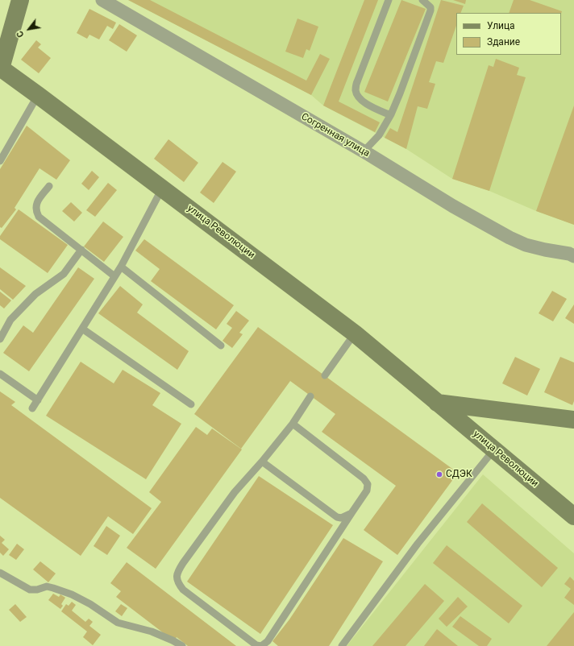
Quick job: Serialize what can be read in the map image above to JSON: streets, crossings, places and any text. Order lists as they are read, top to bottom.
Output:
{
  "streets": {
    "main road": ["улица Революции"],
    "street": ["Согренная улица"]
  },
  "places": ["СДЭК"],
  "legend": ["Улица", "Здание"],
  "north": "bottom left"
}
